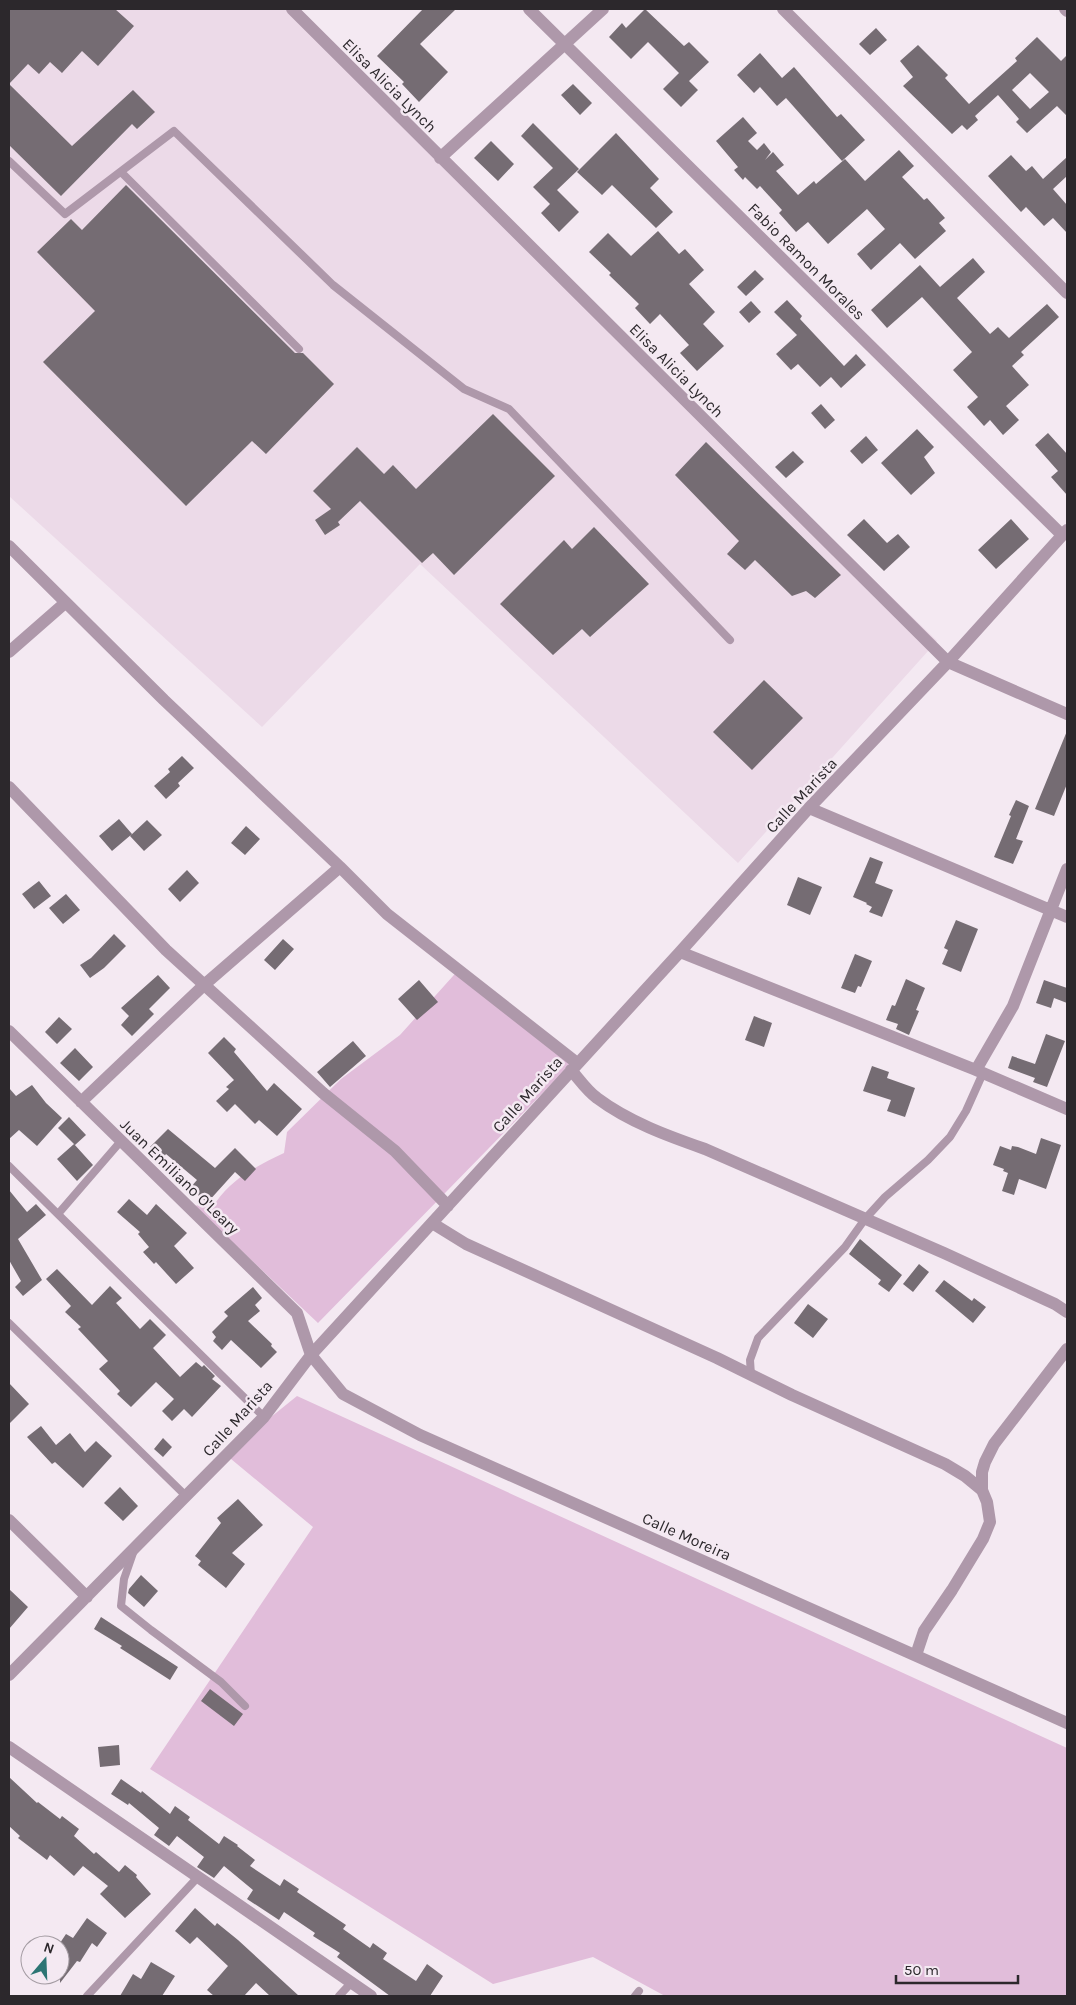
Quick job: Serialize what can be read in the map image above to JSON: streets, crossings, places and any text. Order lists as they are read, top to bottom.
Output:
{
  "streets": {
    "street": [
      "Elisa Alicia Lynch",
      "Fabio Ramon Morales",
      "Calle Marista",
      "Juan Emiliano O'Leary",
      "Calle Moreira"
    ]
  },
  "crossings": [
    ["Elisa Alicia Lynch", "Calle Marista"],
    ["Fabio Ramon Morales", "Calle Marista"],
    ["Calle Marista", "Juan Emiliano O'Leary"],
    ["Calle Marista", "Calle Moreira"],
    ["Juan Emiliano O'Leary", "Calle Moreira"]
  ],
  "scale_bar": "50 m",
  "north": "top"
}
